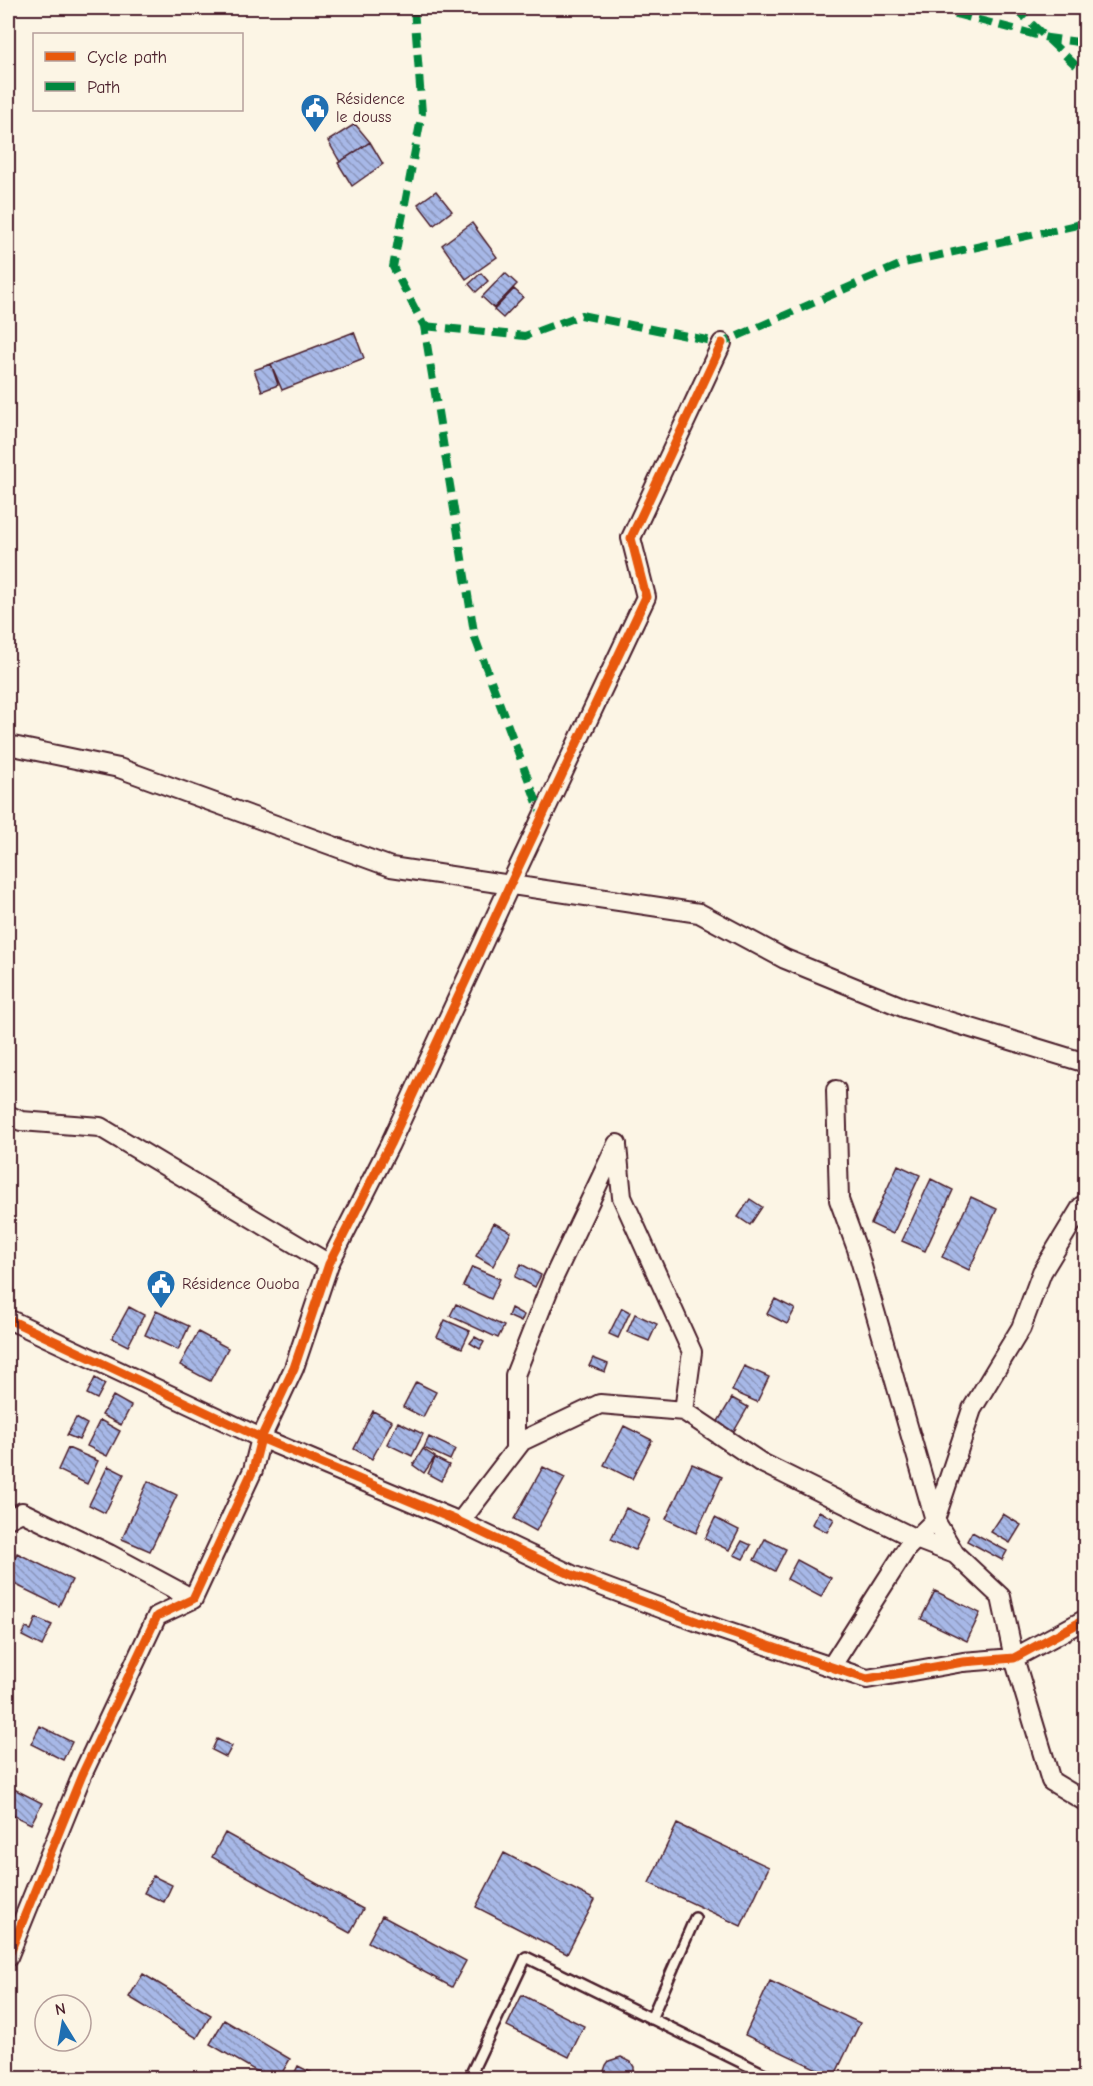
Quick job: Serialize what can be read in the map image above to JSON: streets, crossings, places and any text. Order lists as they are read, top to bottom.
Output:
{
  "places": {
    "public building": ["Résidence le douss", "Résidence Ouoba"]
  },
  "legend": ["Cycle path", "Path"],
  "north": "top"
}
